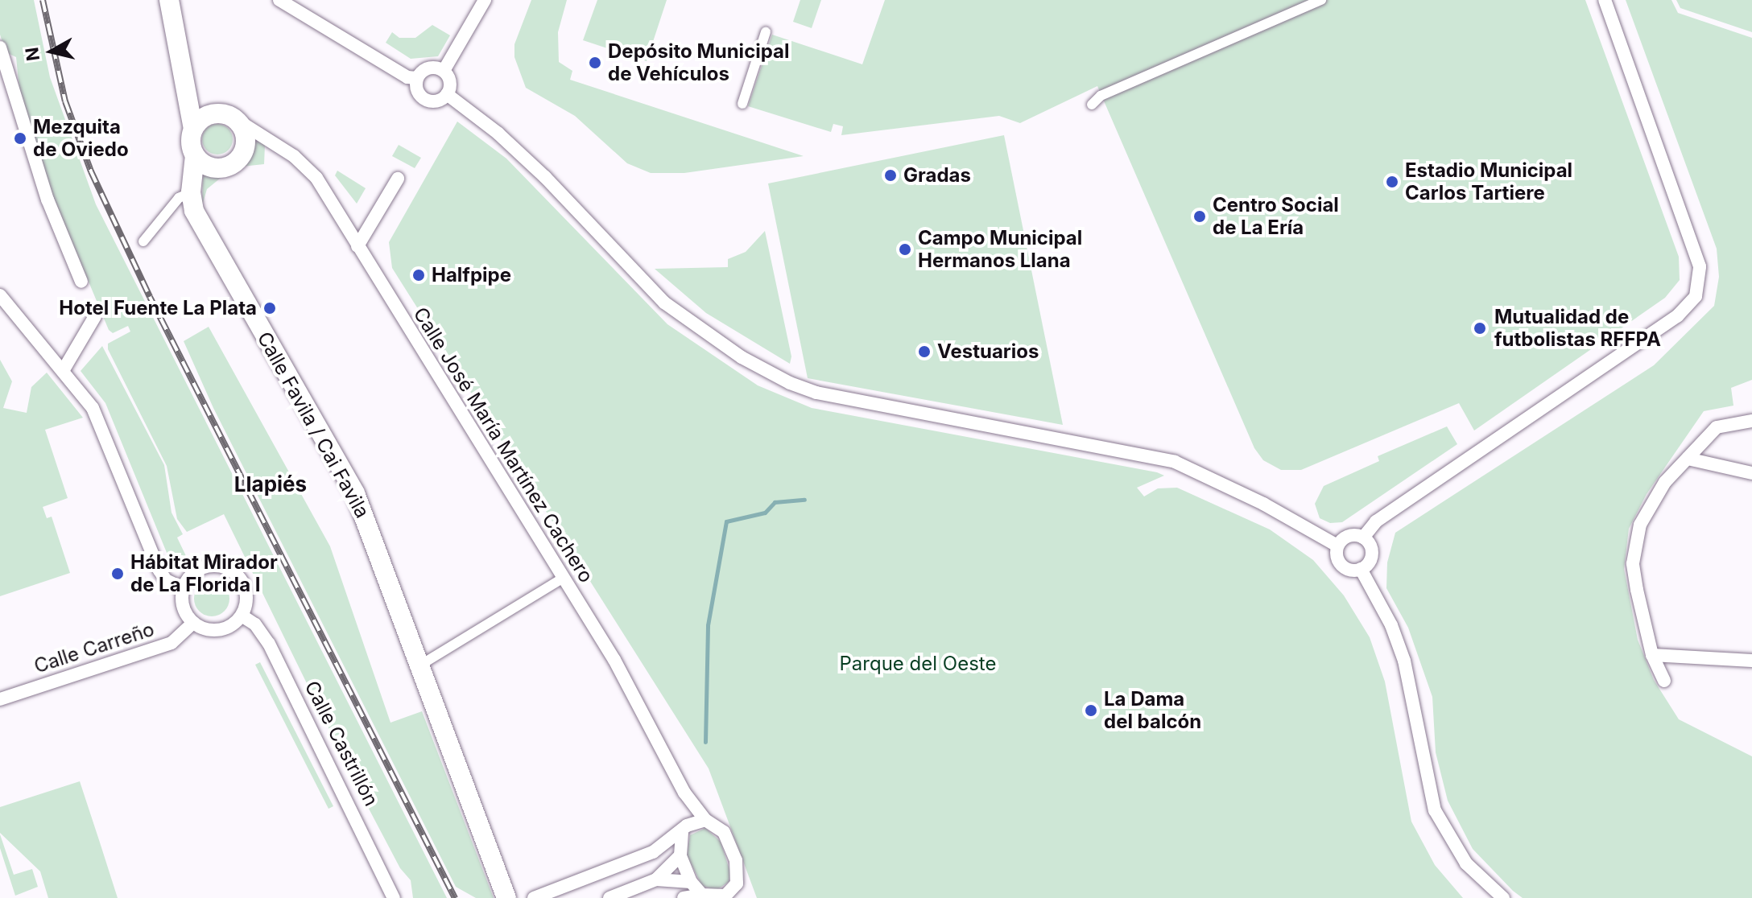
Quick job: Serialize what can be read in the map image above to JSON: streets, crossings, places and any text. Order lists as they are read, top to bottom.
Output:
{
  "streets": {
    "main road": ["Calle Favila / Cai Favila"],
    "street": ["Calle José María Martínez Cachero", "Calle Carreño", "Calle Castrillón"]
  },
  "crossings": [
    ["Calle Carreño", "Calle Castrillón"]
  ],
  "districts": ["Llapiés"],
  "parks": ["Parque del Oeste"],
  "places": [
    "Depósito Municipal de Vehículos",
    "Mezquita de Oviedo",
    "Gradas",
    "Estadio Municipal Carlos Tartiere",
    "Centro Social de La Ería",
    "Campo Municipal Hermanos Llana",
    "Halfpipe",
    "Hotel Fuente La Plata",
    "Mutualidad de futbolistas RFFPA",
    "Vestuarios",
    "Hábitat Mirador de La Florida I",
    "La Dama del balcón"
  ],
  "north": "left"
}
